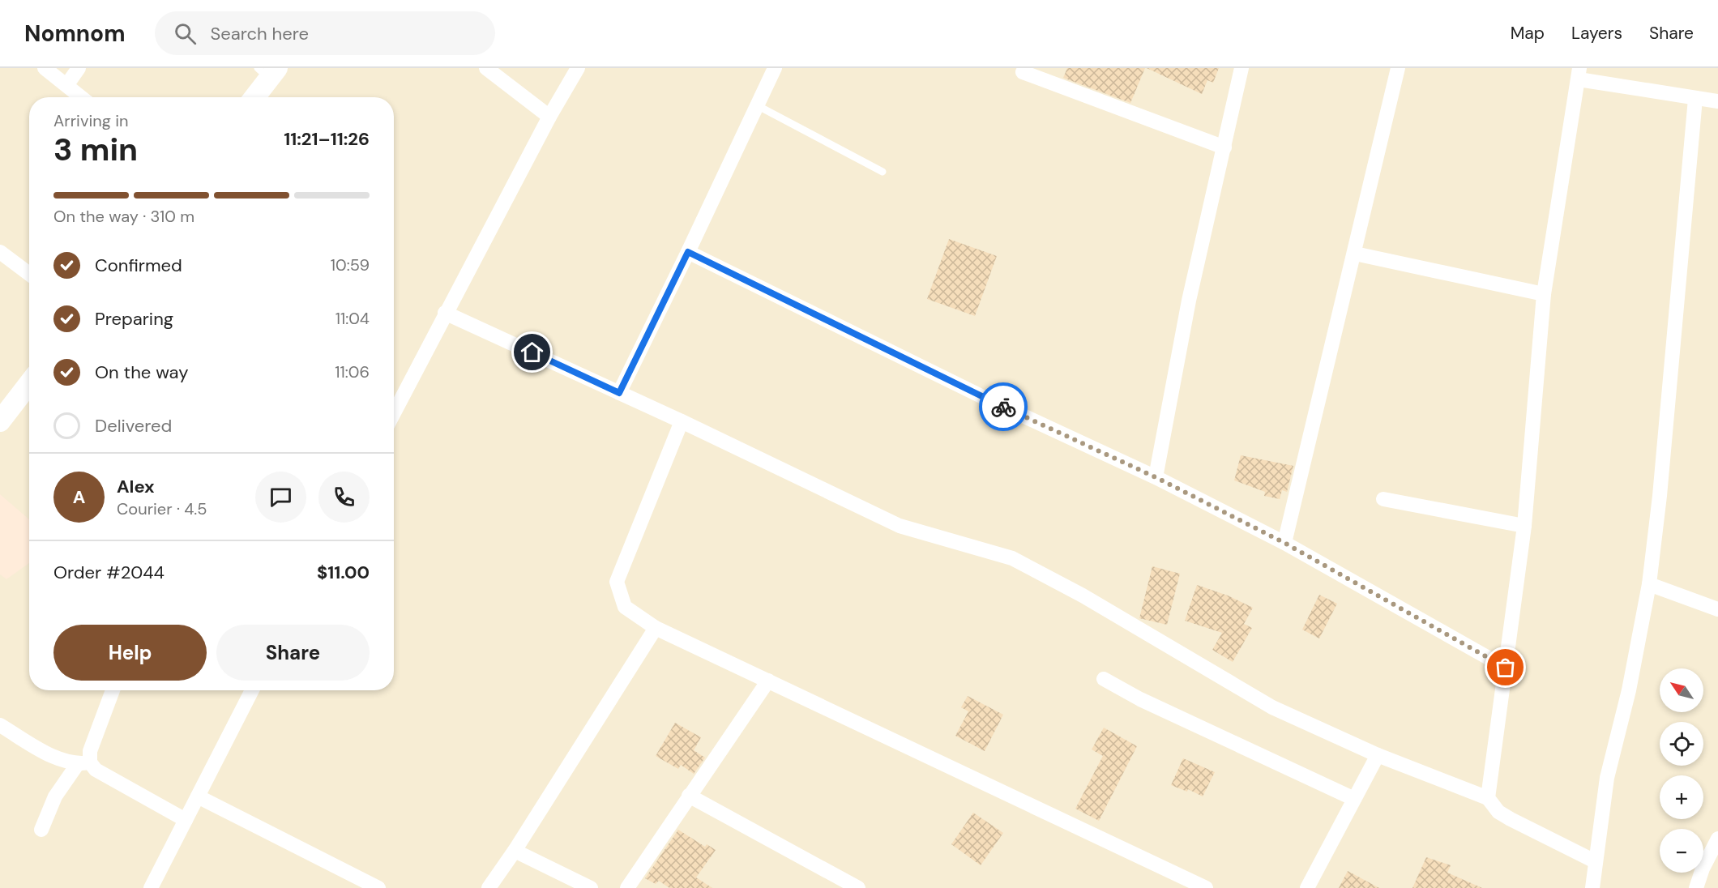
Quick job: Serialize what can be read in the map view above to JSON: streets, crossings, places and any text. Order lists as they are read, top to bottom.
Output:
{
  "north": "top left",
  "page": {
    "header": "Nomnom",
    "search": "Search here",
    "nav": ["Map", "Layers", "Share"],
    "heading": ["3 min", "Arriving in", "11:21–11:26"],
    "panel": [
      "Alex",
      "Courier · 4.5",
      "Order #2044",
      "$11.00"
    ],
    "bar": "On the way · 310 m",
    "list": [
      ["Confirmed", "10:59"],
      ["Preparing", "11:04"],
      ["On the way", "11:06"],
      "Delivered"
    ],
    "round": "A",
    "buttons": ["Help", "Share"],
    "map_buttons": ["+", "−"]
  }
}
